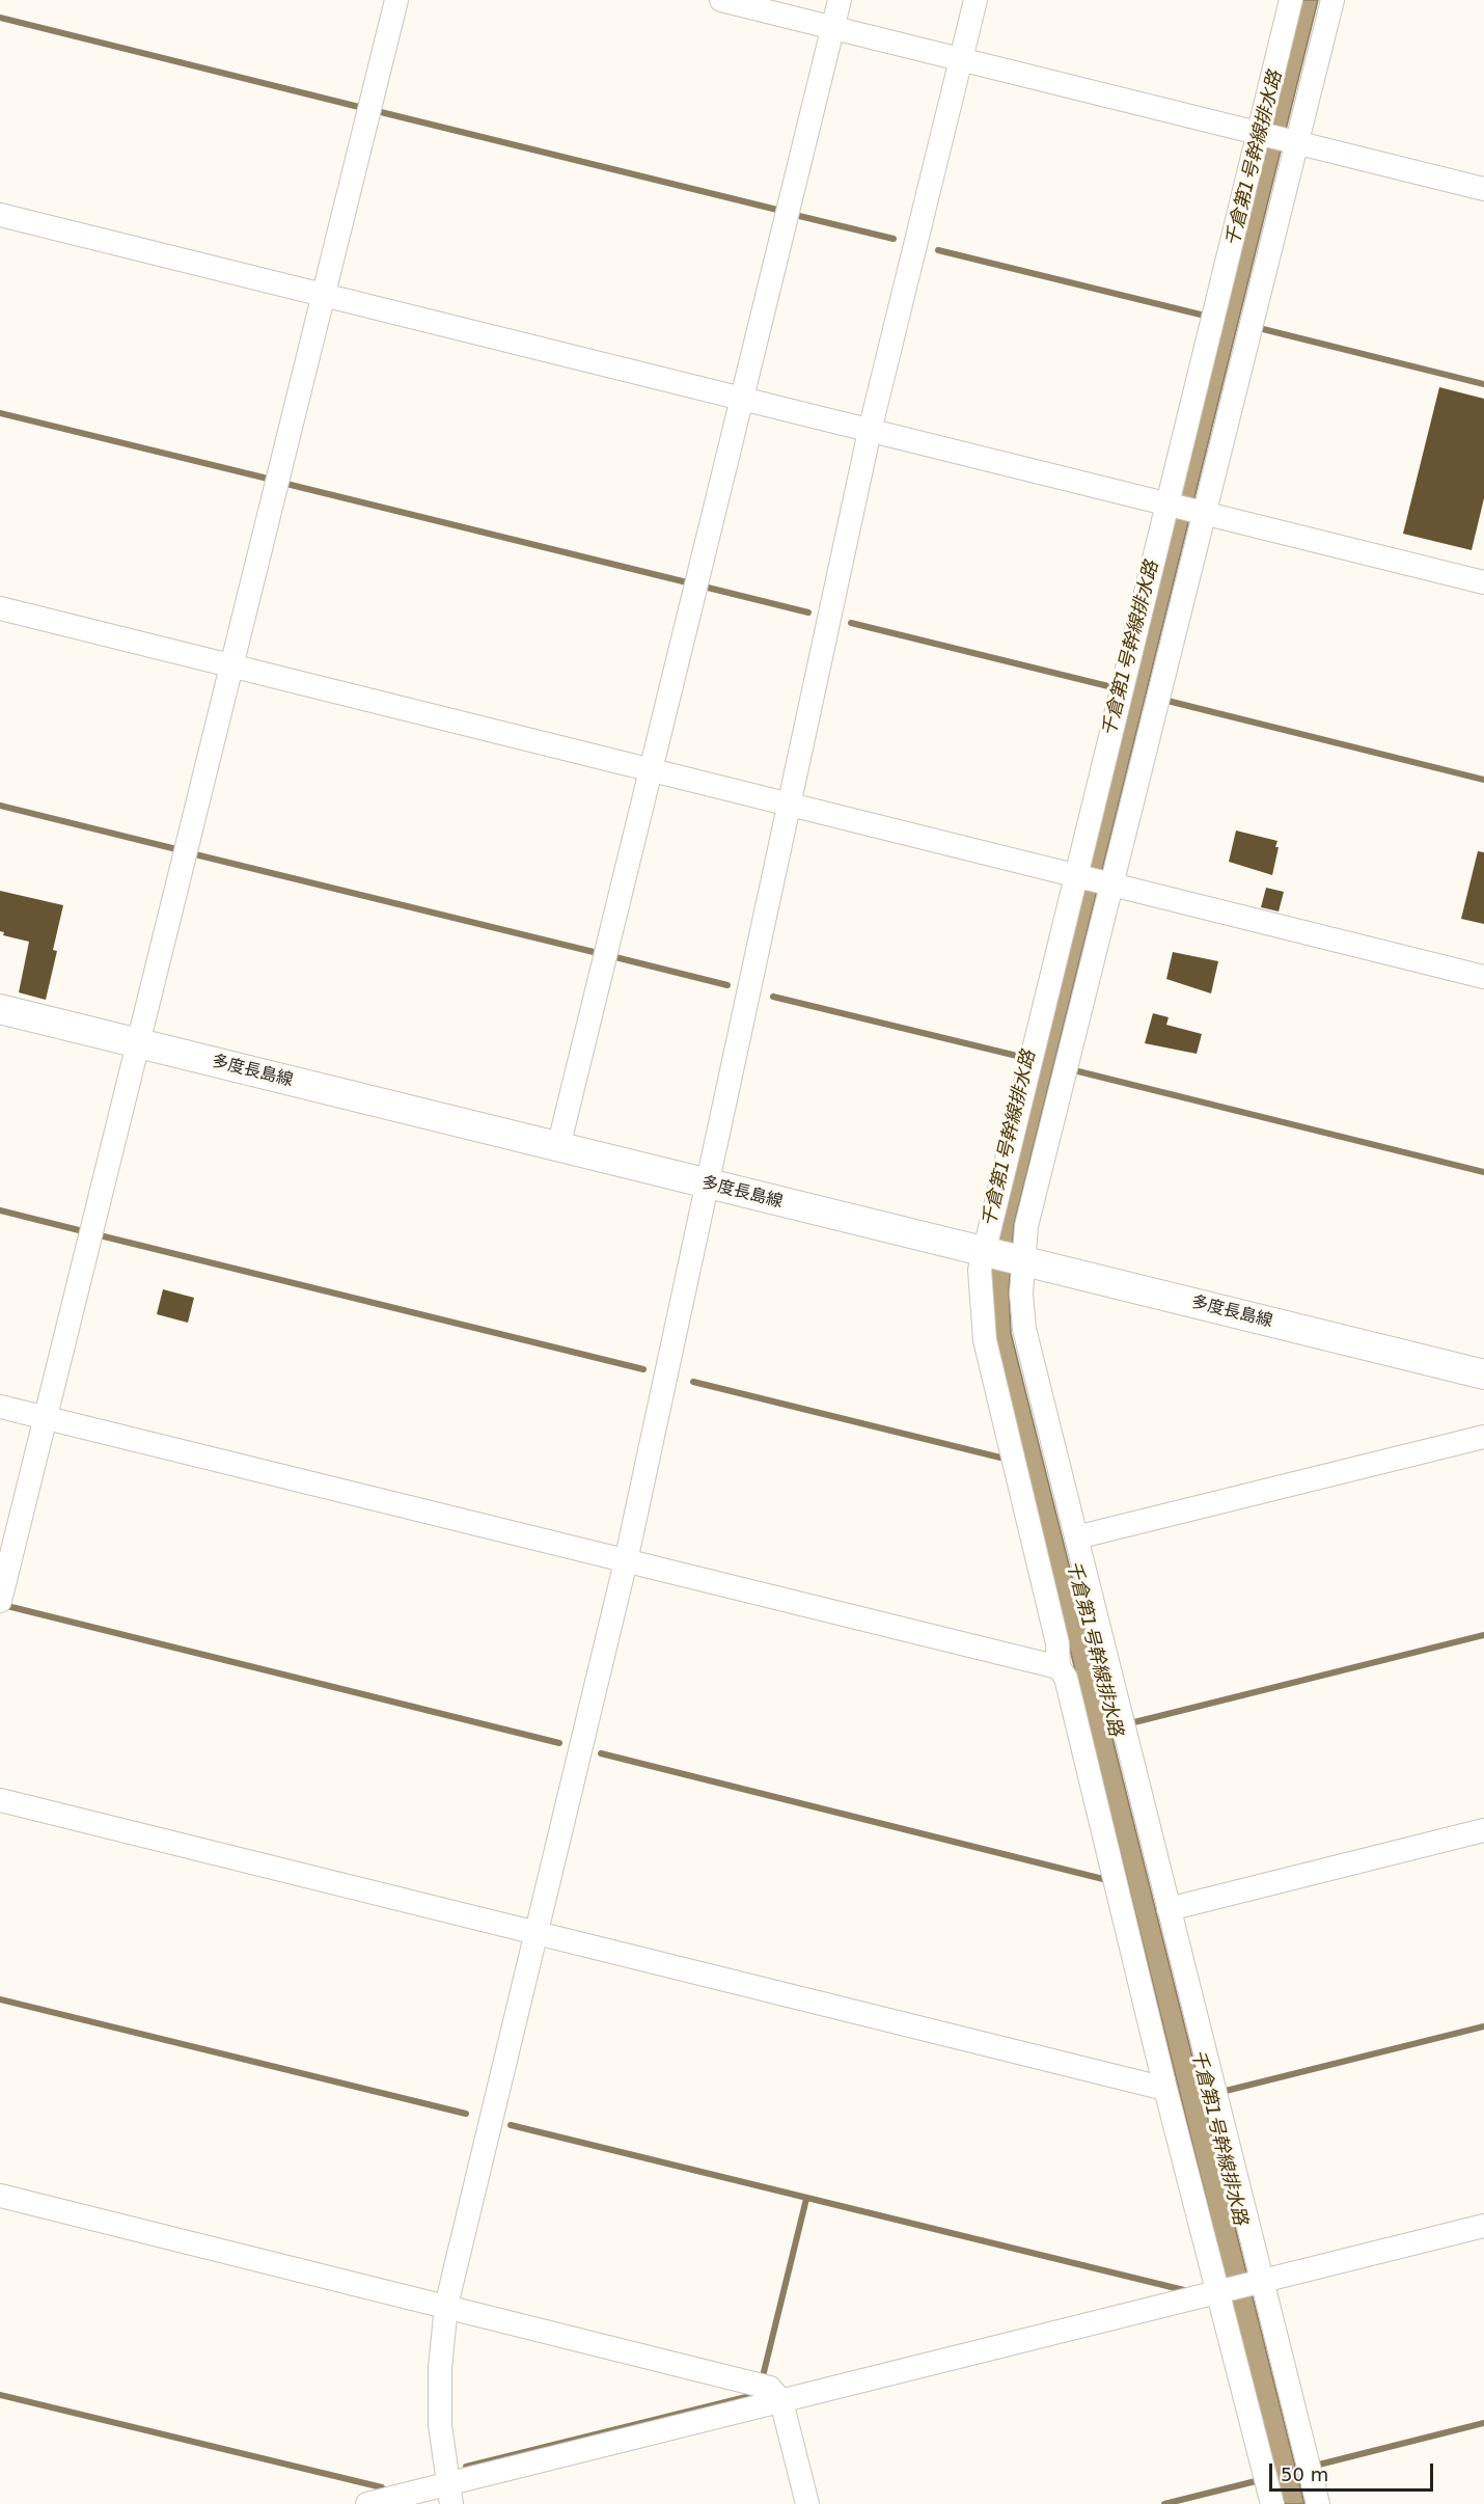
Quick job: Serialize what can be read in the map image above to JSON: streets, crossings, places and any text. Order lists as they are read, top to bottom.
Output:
{
  "streets": {
    "main road": ["多度長島線"]
  },
  "water": ["千倉第1号幹線排水路"],
  "scale_bar": "50 m"
}
